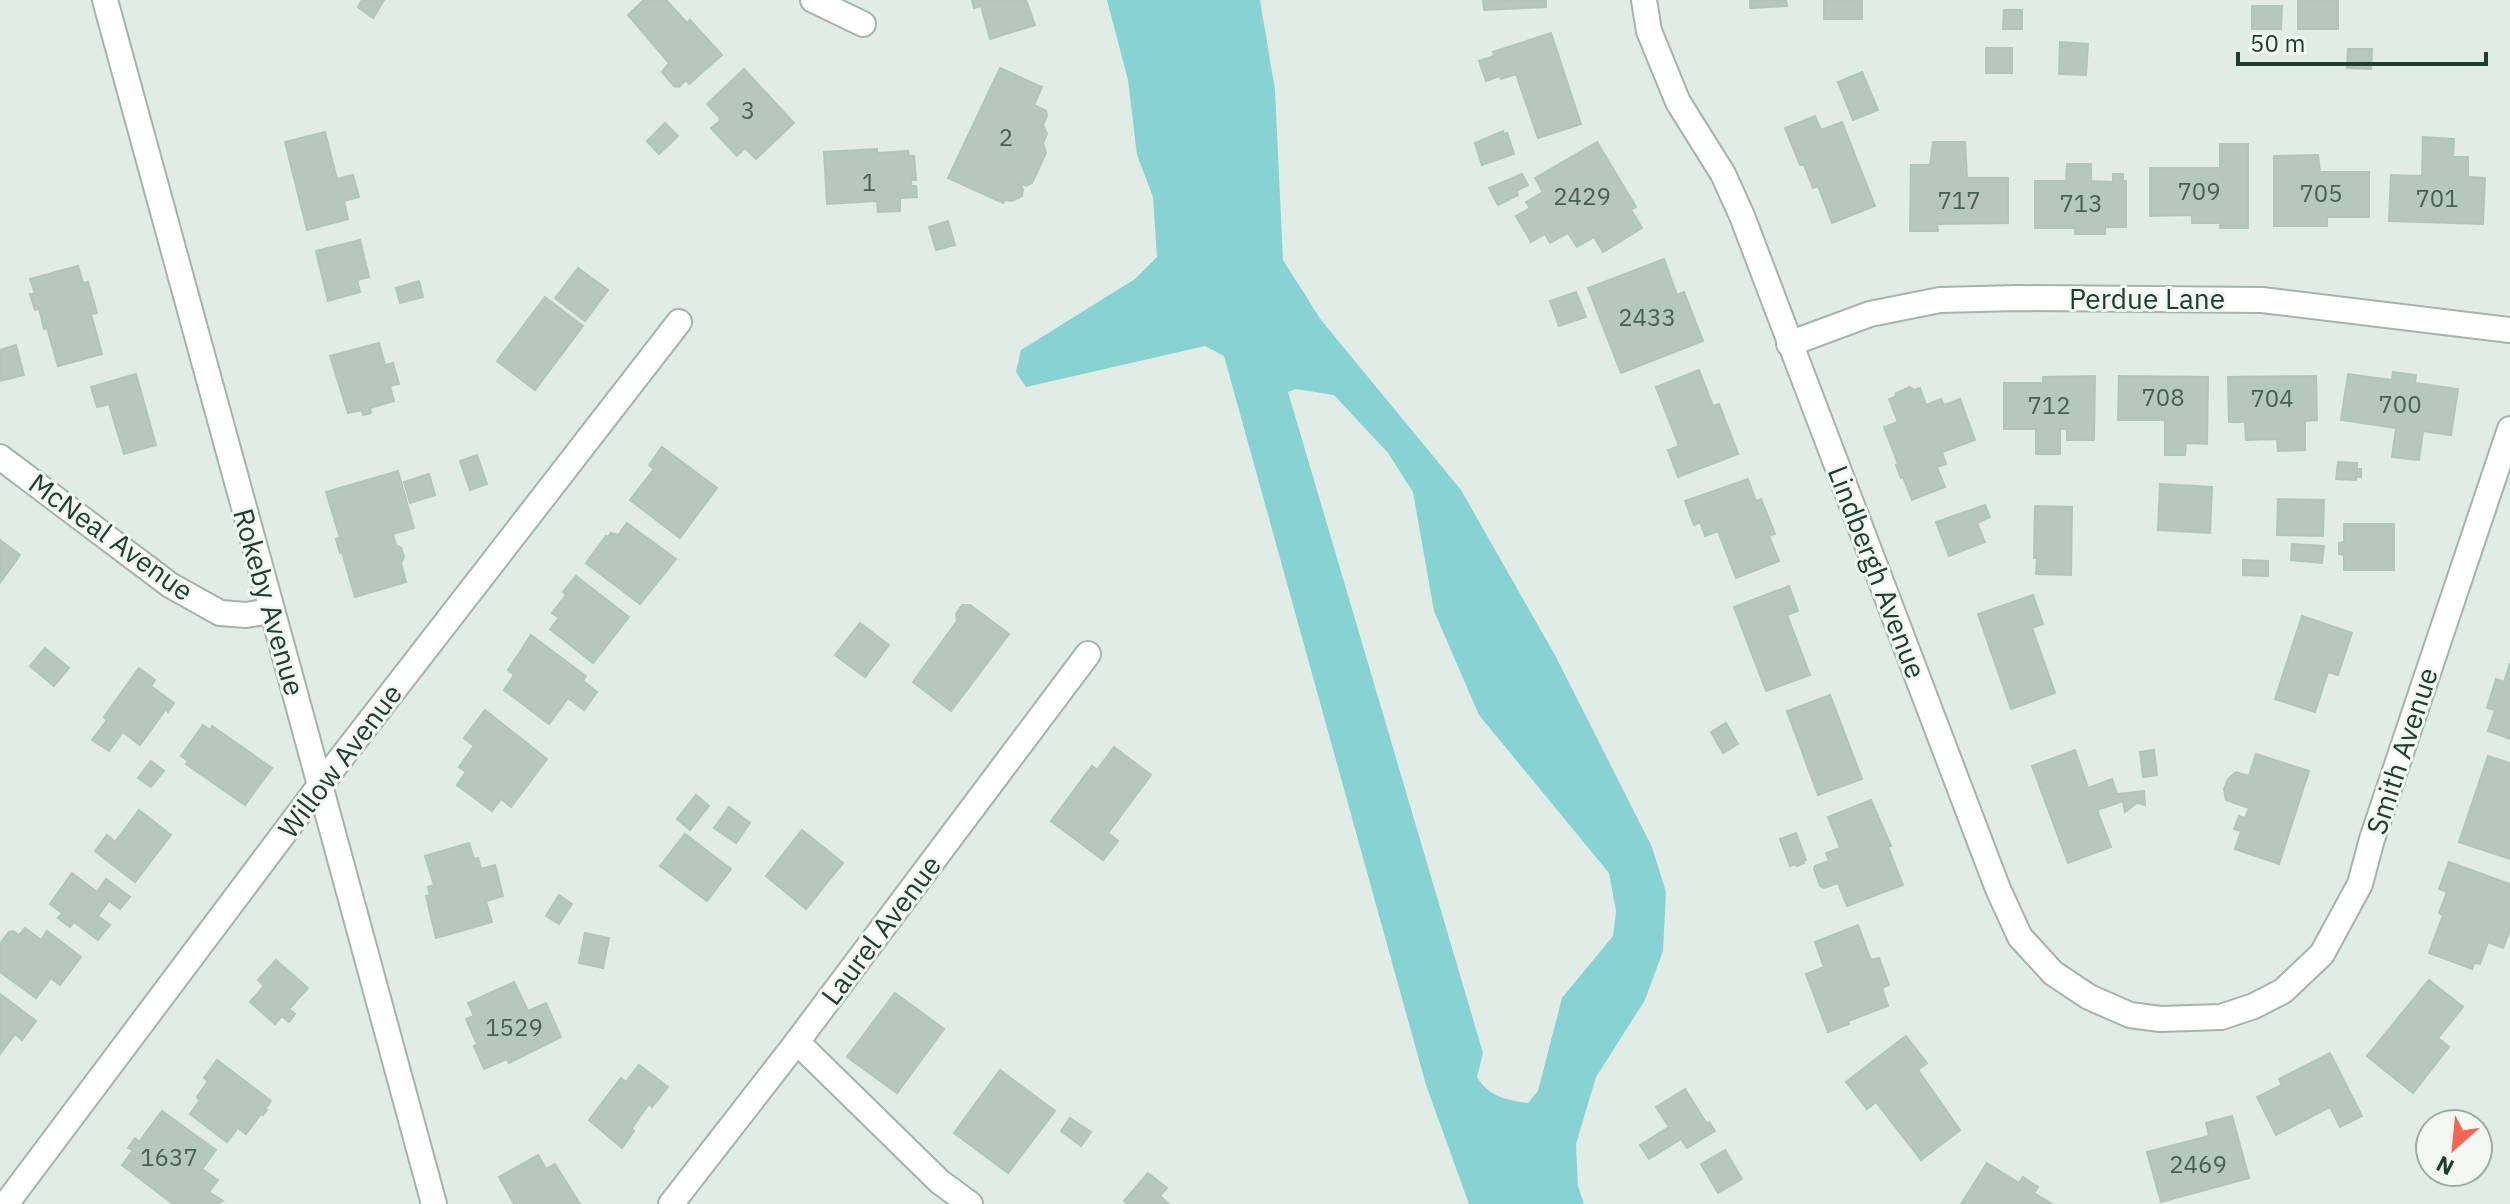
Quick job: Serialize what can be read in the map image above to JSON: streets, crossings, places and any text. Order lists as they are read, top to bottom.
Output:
{
  "streets": {
    "street": [
      "Perdue Lane",
      "McNeal Avenue",
      "Lindbergh Avenue",
      "Rokeby Avenue",
      "Smith Avenue",
      "Willow Avenue",
      "Laurel Avenue"
    ]
  },
  "crossings": [
    ["Perdue Lane", "Lindbergh Avenue"],
    ["McNeal Avenue", "Rokeby Avenue"],
    ["Lindbergh Avenue", "Smith Avenue"],
    ["Rokeby Avenue", "Willow Avenue"]
  ],
  "house_numbers": [
    "3",
    "2",
    "1",
    "709",
    "705",
    "2429",
    "701",
    "717",
    "713",
    "2433",
    "708",
    "704",
    "700",
    "712",
    "1529",
    "1637",
    "2469"
  ],
  "scale_bar": "50 m",
  "north": "bottom left"
}
